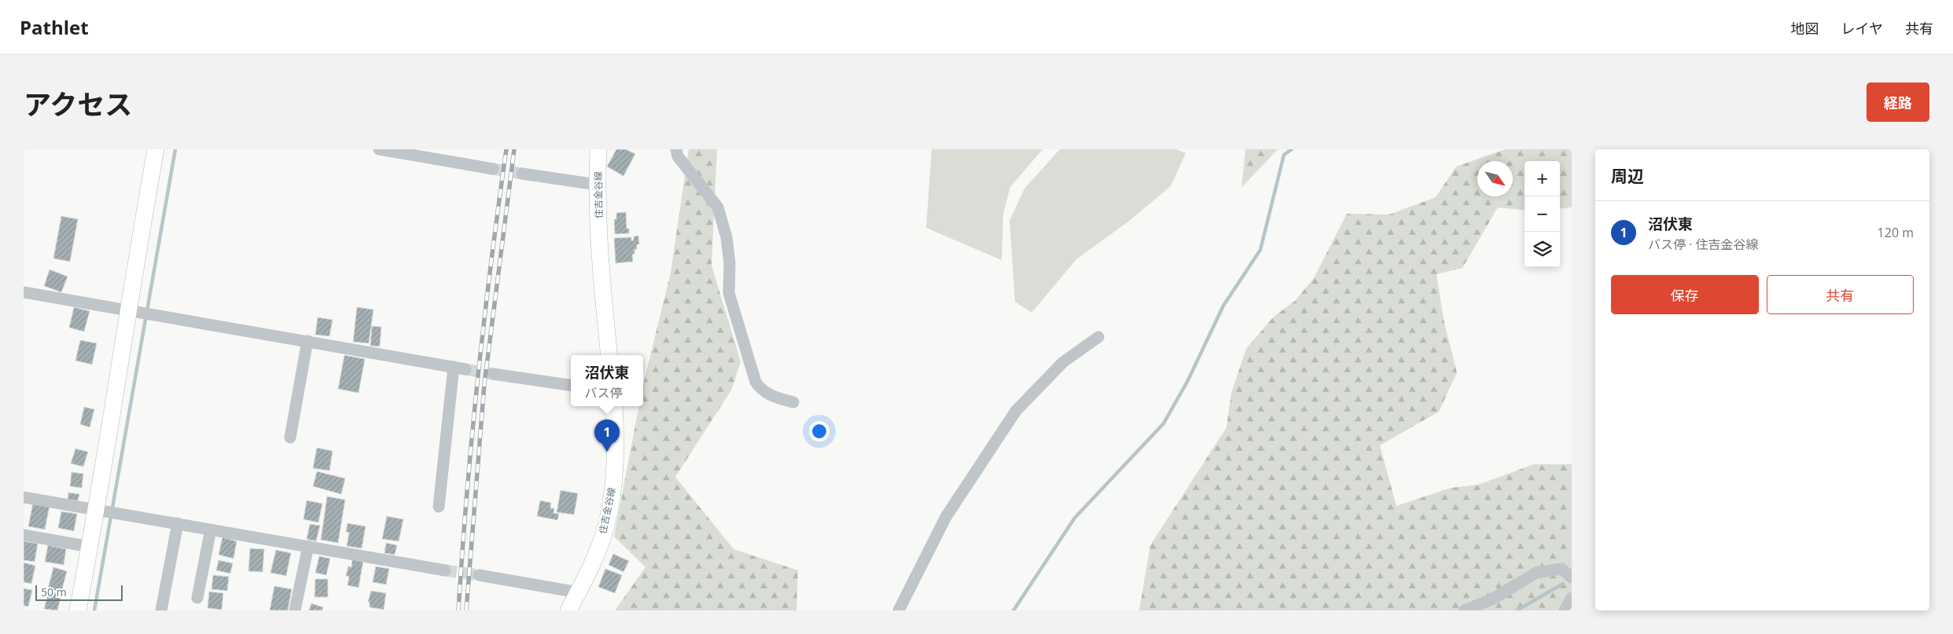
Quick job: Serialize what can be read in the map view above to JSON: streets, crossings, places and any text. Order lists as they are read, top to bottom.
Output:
{
  "streets": {
    "street": ["住吉金谷線"]
  },
  "scale_bar": "50 m",
  "north": "bottom right",
  "page": {
    "header": "Pathlet",
    "nav": ["地図", "レイヤ", "共有"],
    "title": "アクセス",
    "buttons": [
      "経路",
      ["保存", "共有"]
    ],
    "heading": "周辺",
    "map_buttons": ["+", "−"],
    "list": [
      {
        "mark": "1",
        "name": "沼伏東",
        "note": "バス停 · 住吉金谷線",
        "value": "120 m"
      }
    ],
    "popup": ["沼伏東", "バス停"],
    "pins": "1",
    "scale": "50 m"
  }
}
